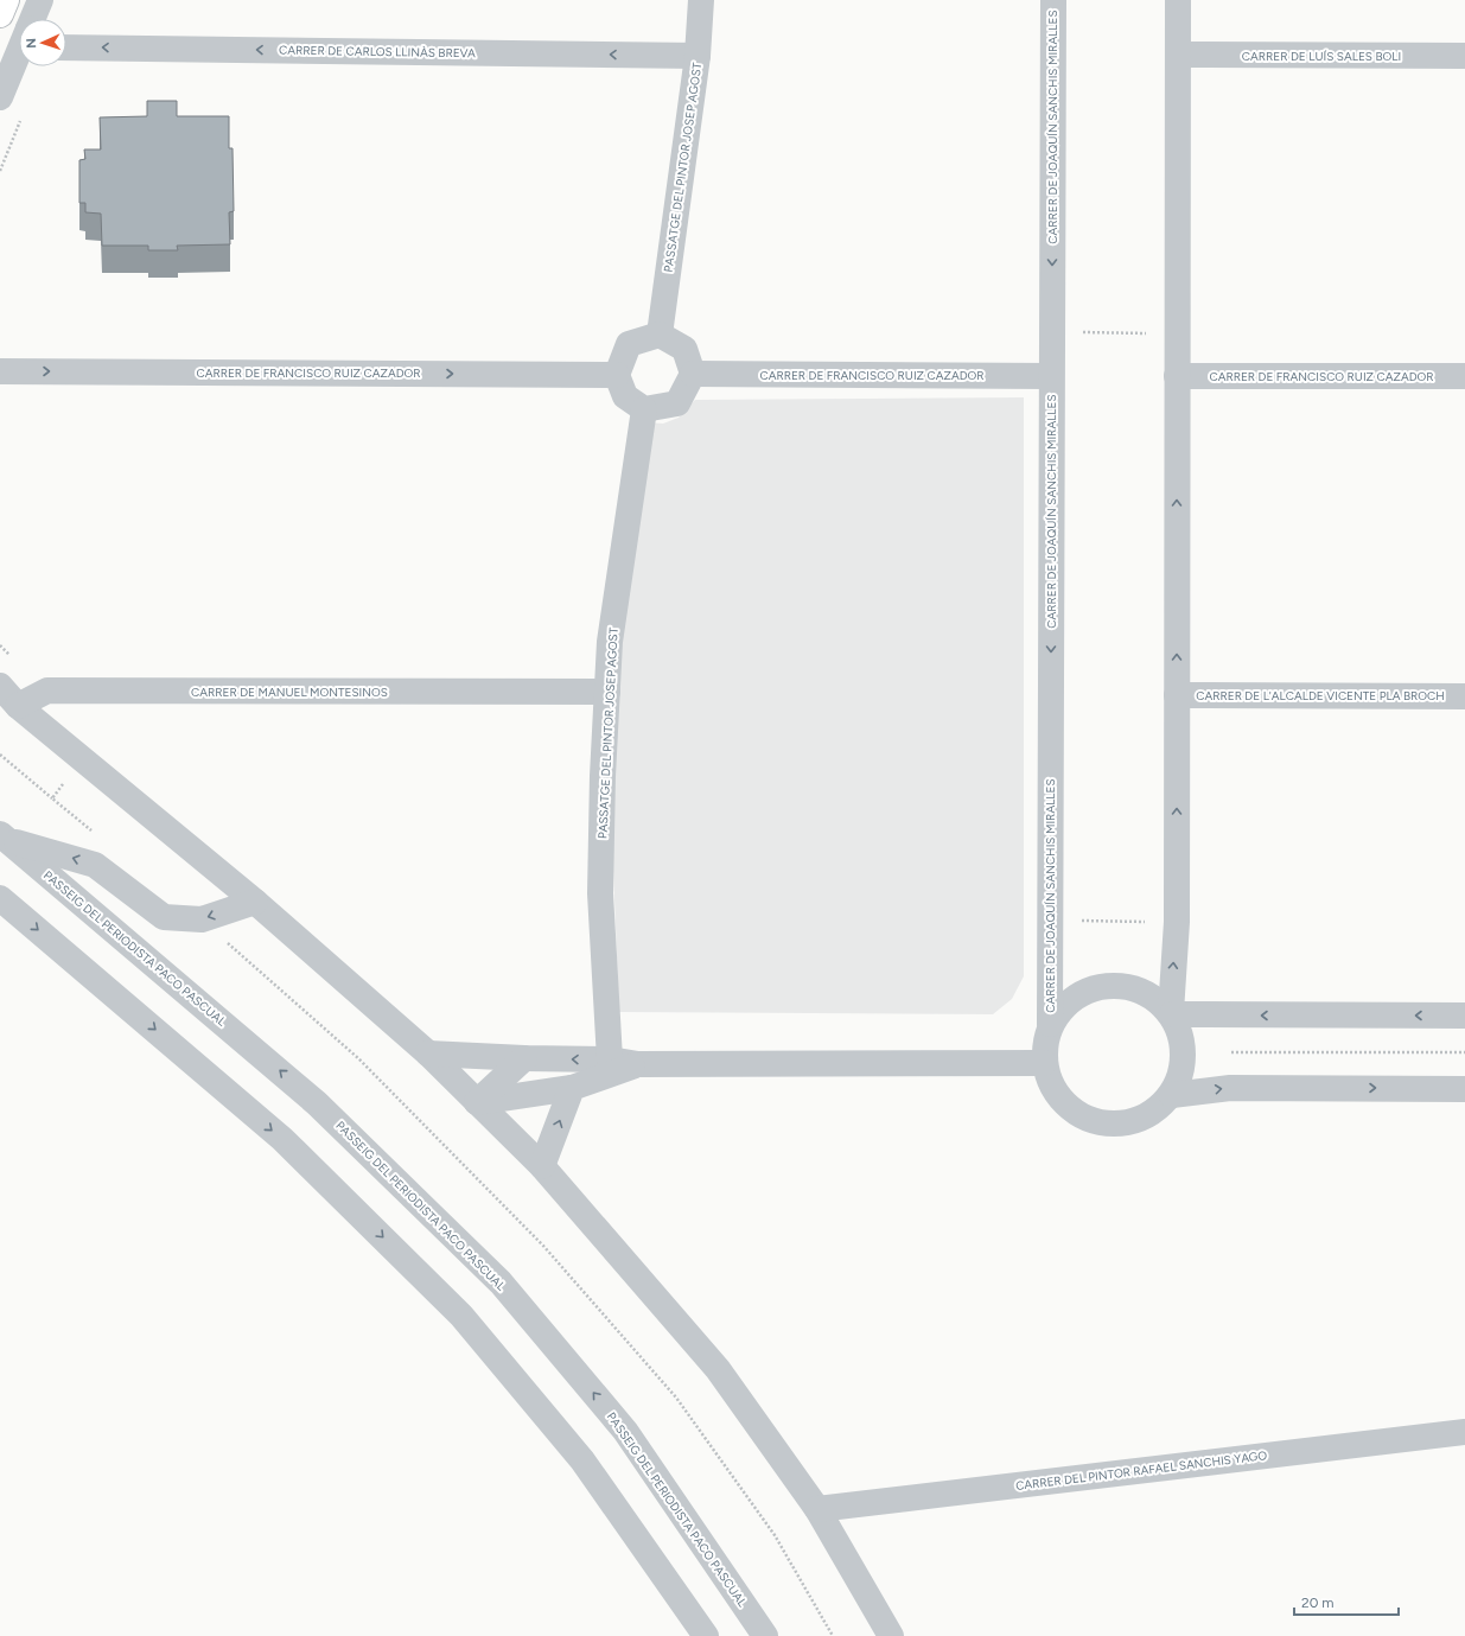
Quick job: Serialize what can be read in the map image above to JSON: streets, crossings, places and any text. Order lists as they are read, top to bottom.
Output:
{
  "streets": {
    "street": [
      "CARRER DE CARLOS LLINÀS BREVA",
      "CARRER DE LUÍS SALES BOLI",
      "CARRER DE JOAQUÍN SANCHIS MIRALLES",
      "PASSATGE DEL PINTOR JOSEP AGOST",
      "CARRER DE FRANCISCO RUIZ CAZADOR",
      "CARRER DE MANUEL MONTESINOS",
      "CARRER DE L'ALCALDE VICENTE PLA BROCH",
      "PASSEIG DEL PERIODISTA PACO PASCUAL",
      "CARRER DEL PINTOR RAFAEL SANCHIS YAGO"
    ]
  },
  "crossings": [
    ["CARRER DE CARLOS LLINÀS BREVA", "PASSATGE DEL PINTOR JOSEP AGOST"],
    ["CARRER DE JOAQUÍN SANCHIS MIRALLES", "CARRER DE FRANCISCO RUIZ CAZADOR"],
    ["PASSATGE DEL PINTOR JOSEP AGOST", "CARRER DE FRANCISCO RUIZ CAZADOR"],
    ["PASSATGE DEL PINTOR JOSEP AGOST", "CARRER DE MANUEL MONTESINOS"]
  ],
  "one_way": ["CARRER DE CARLOS LLINÀS BREVA", "CARRER DE FRANCISCO RUIZ CAZADOR"],
  "scale_bar": "20 m",
  "north": "left"
}
